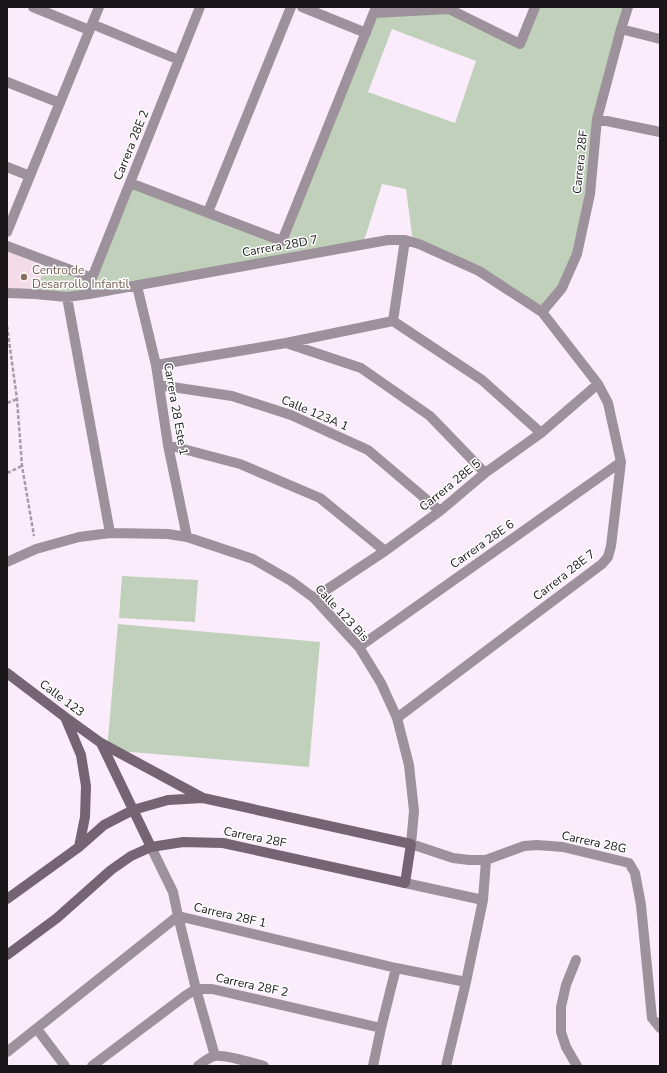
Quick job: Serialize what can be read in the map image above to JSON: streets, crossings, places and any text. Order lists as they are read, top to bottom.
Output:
{
  "streets": {
    "street": [
      "Carrera 28E 2",
      "Carrera 28F",
      "Carrera 28D 7",
      "Carrera 28 Este 1",
      "Calle 123A 1",
      "Carrera 28E 5",
      "Carrera 28E 6",
      "Carrera 28E 7",
      "Calle 123 Bis",
      "Calle 123",
      "Carrera 28G",
      "Carrera 28F 1",
      "Carrera 28F 2"
    ]
  },
  "crossings": [
    ["Carrera 28E 2", "Carrera 28D 7"],
    ["Carrera 28F", "Carrera 28D 7"],
    ["Carrera 28F", "Carrera 28E 7"],
    ["Carrera 28F", "Calle 123 Bis"],
    ["Carrera 28D 7", "Carrera 28 Este 1"],
    ["Carrera 28D 7", "Carrera 28E 7"],
    ["Carrera 28 Este 1", "Calle 123A 1"],
    ["Carrera 28 Este 1", "Calle 123 Bis"],
    ["Calle 123A 1", "Carrera 28E 5"],
    ["Carrera 28E 5", "Carrera 28E 7"],
    ["Carrera 28E 5", "Calle 123 Bis"],
    ["Carrera 28E 6", "Carrera 28E 7"],
    ["Carrera 28E 6", "Calle 123 Bis"],
    ["Carrera 28E 7", "Calle 123 Bis"],
    ["Calle 123 Bis", "Carrera 28G"]
  ],
  "places": ["Centro de Desarrollo Infantil"]
}
